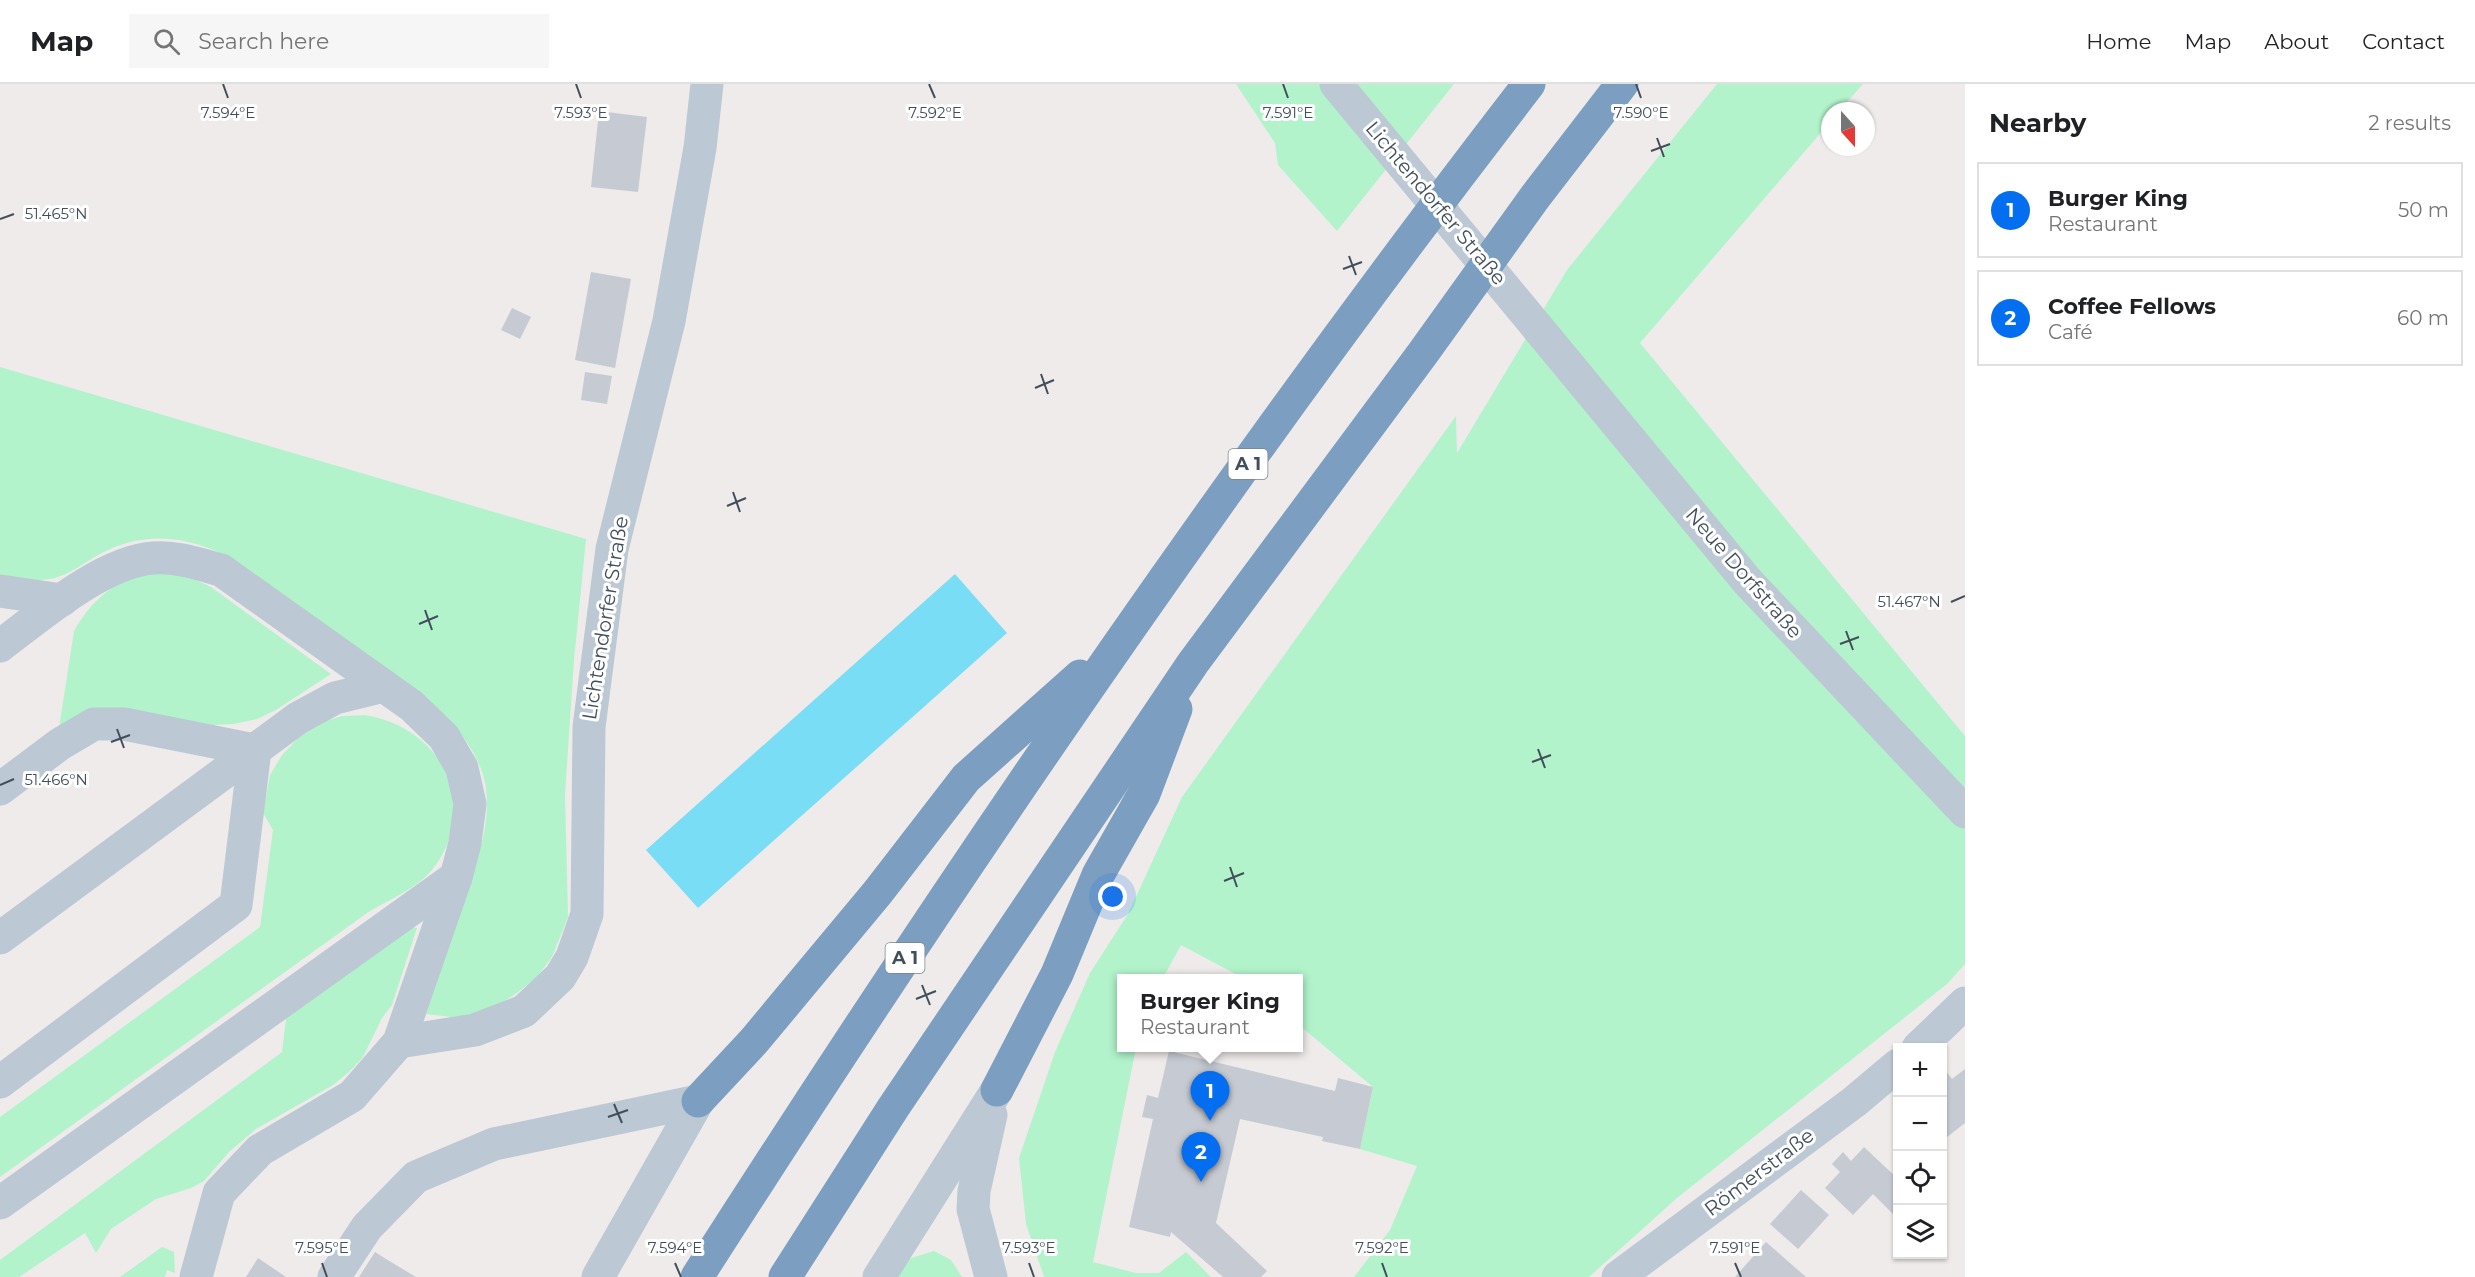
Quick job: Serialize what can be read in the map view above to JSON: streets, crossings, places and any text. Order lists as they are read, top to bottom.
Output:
{
  "streets": {
    "highway": ["A 1"],
    "street": ["Lichtendorfer Straße", "Neue Dorfstraße", "Römerstraße"]
  },
  "crossings": [
    ["Lichtendorfer Straße", "Neue Dorfstraße"]
  ],
  "north": "bottom",
  "page": {
    "header": "Map",
    "search": "Search here",
    "nav": [
      "Home",
      "Map",
      "About",
      "Contact"
    ],
    "heading": ["Nearby", "2 results"],
    "list": [
      {
        "mark": "1",
        "name": "Burger King",
        "note": "Restaurant",
        "value": "50 m"
      },
      {
        "mark": "2",
        "name": "Coffee Fellows",
        "note": "Café",
        "value": "60 m"
      }
    ],
    "popup": ["Burger King", "Restaurant"],
    "map_buttons": ["+", "−"],
    "pins": ["1", "2"]
  },
  "coordinates": [
    "7.594°E",
    "7.593°E",
    "7.592°E",
    "7.591°E",
    "7.590°E",
    "51.465°N",
    "51.467°N",
    "51.466°N",
    "7.595°E"
  ]
}
